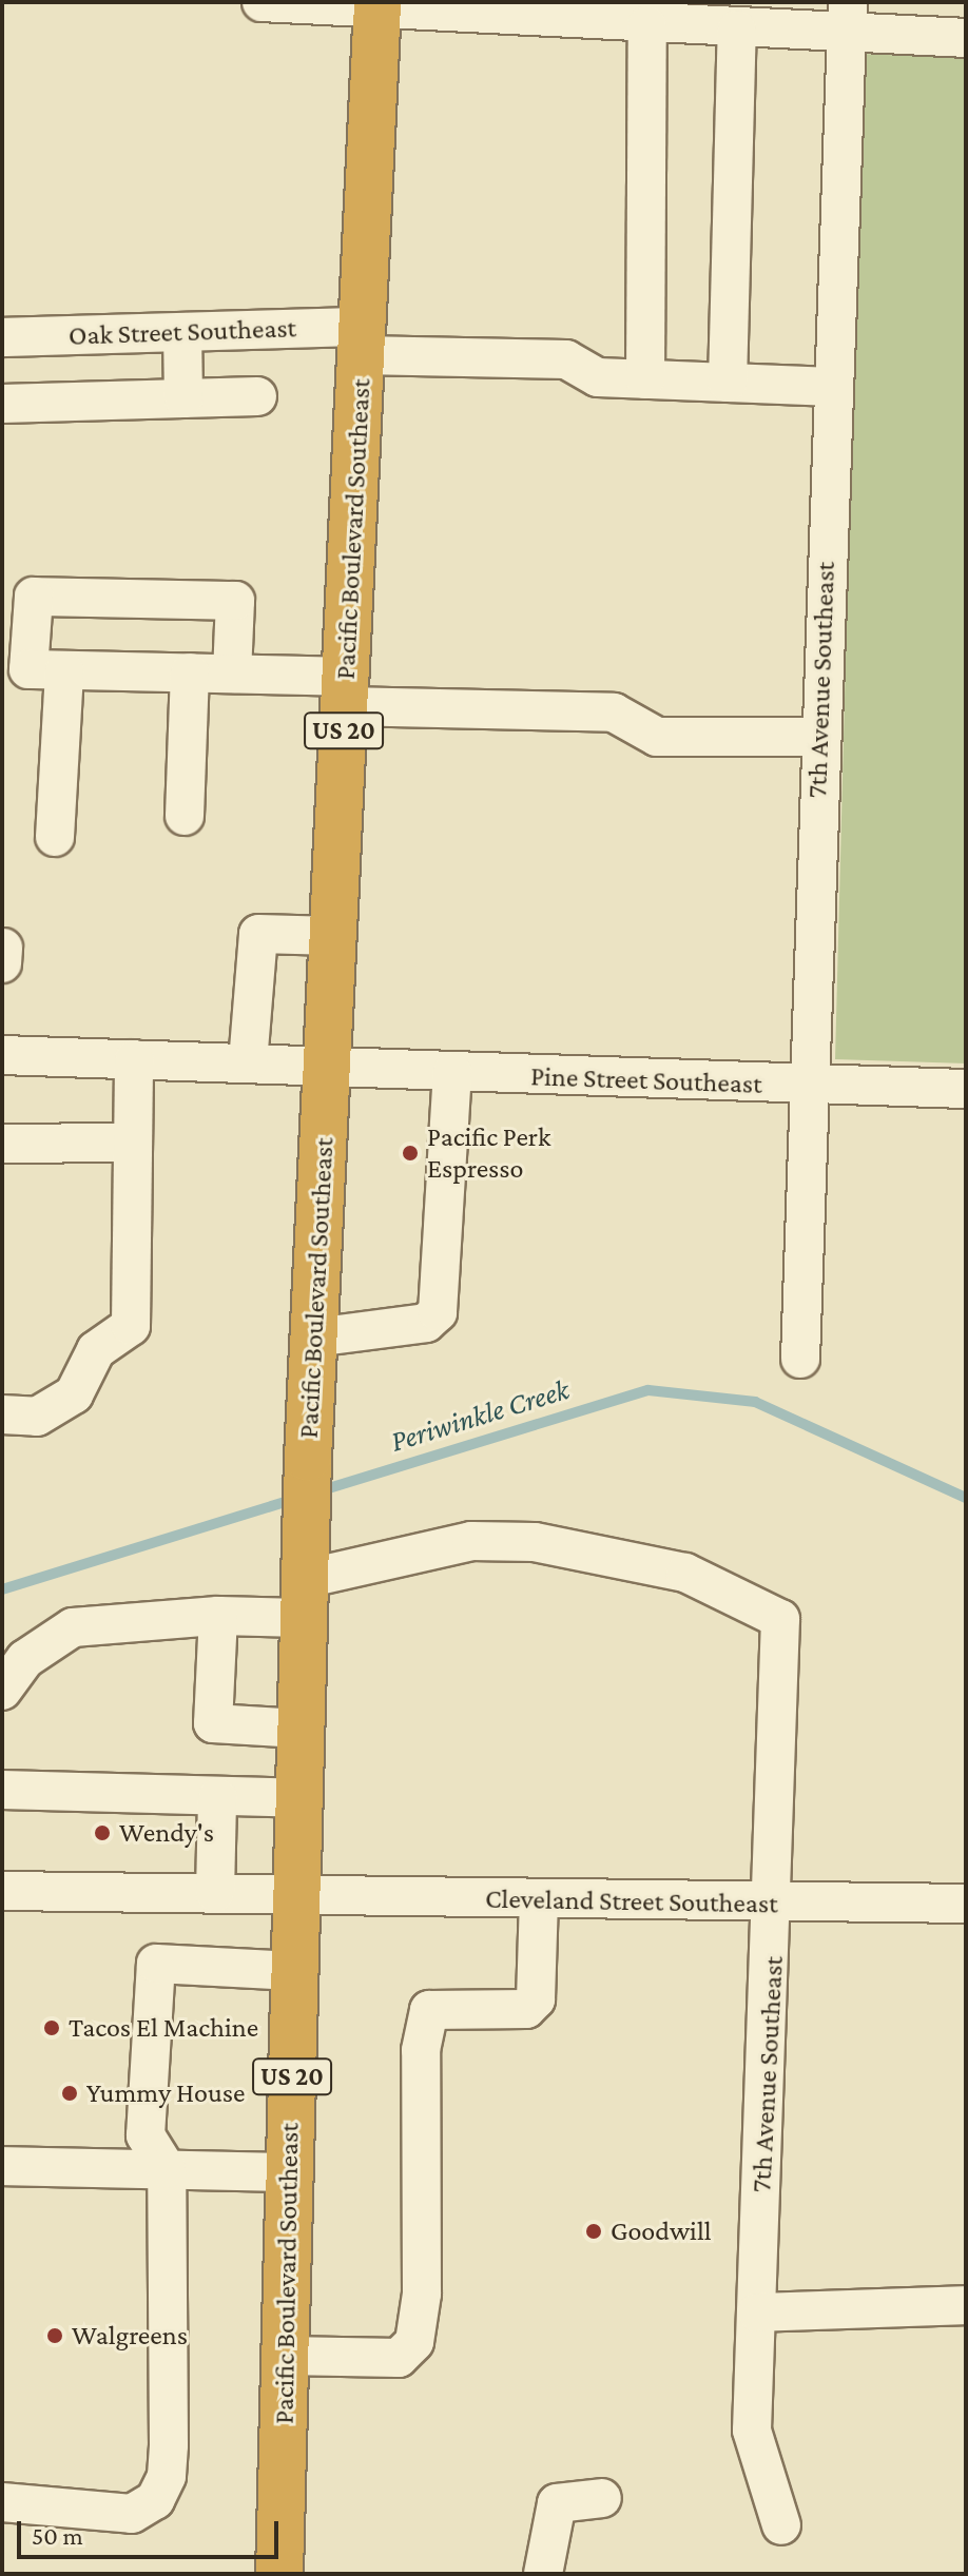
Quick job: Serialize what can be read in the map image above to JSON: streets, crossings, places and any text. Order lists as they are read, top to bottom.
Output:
{
  "streets": {
    "highway": ["Pacific Boulevard Southeast", "US 20"],
    "street": [
      "Oak Street Southeast",
      "7th Avenue Southeast",
      "Pine Street Southeast",
      "Cleveland Street Southeast"
    ]
  },
  "crossings": [
    ["Oak Street Southeast", "Pacific Boulevard Southeast"],
    ["Oak Street Southeast", "7th Avenue Southeast"],
    ["Pacific Boulevard Southeast", "7th Avenue Southeast"],
    ["Pacific Boulevard Southeast", "Pine Street Southeast"],
    ["Pacific Boulevard Southeast", "Cleveland Street Southeast"],
    ["7th Avenue Southeast", "Pine Street Southeast"],
    ["7th Avenue Southeast", "Cleveland Street Southeast"]
  ],
  "water": ["Periwinkle Creek"],
  "places": [
    "Pacific Perk Espresso",
    "Wendy's",
    "Tacos El Machine",
    "Yummy House",
    "Goodwill",
    "Walgreens"
  ],
  "scale_bar": "50 m"
}
